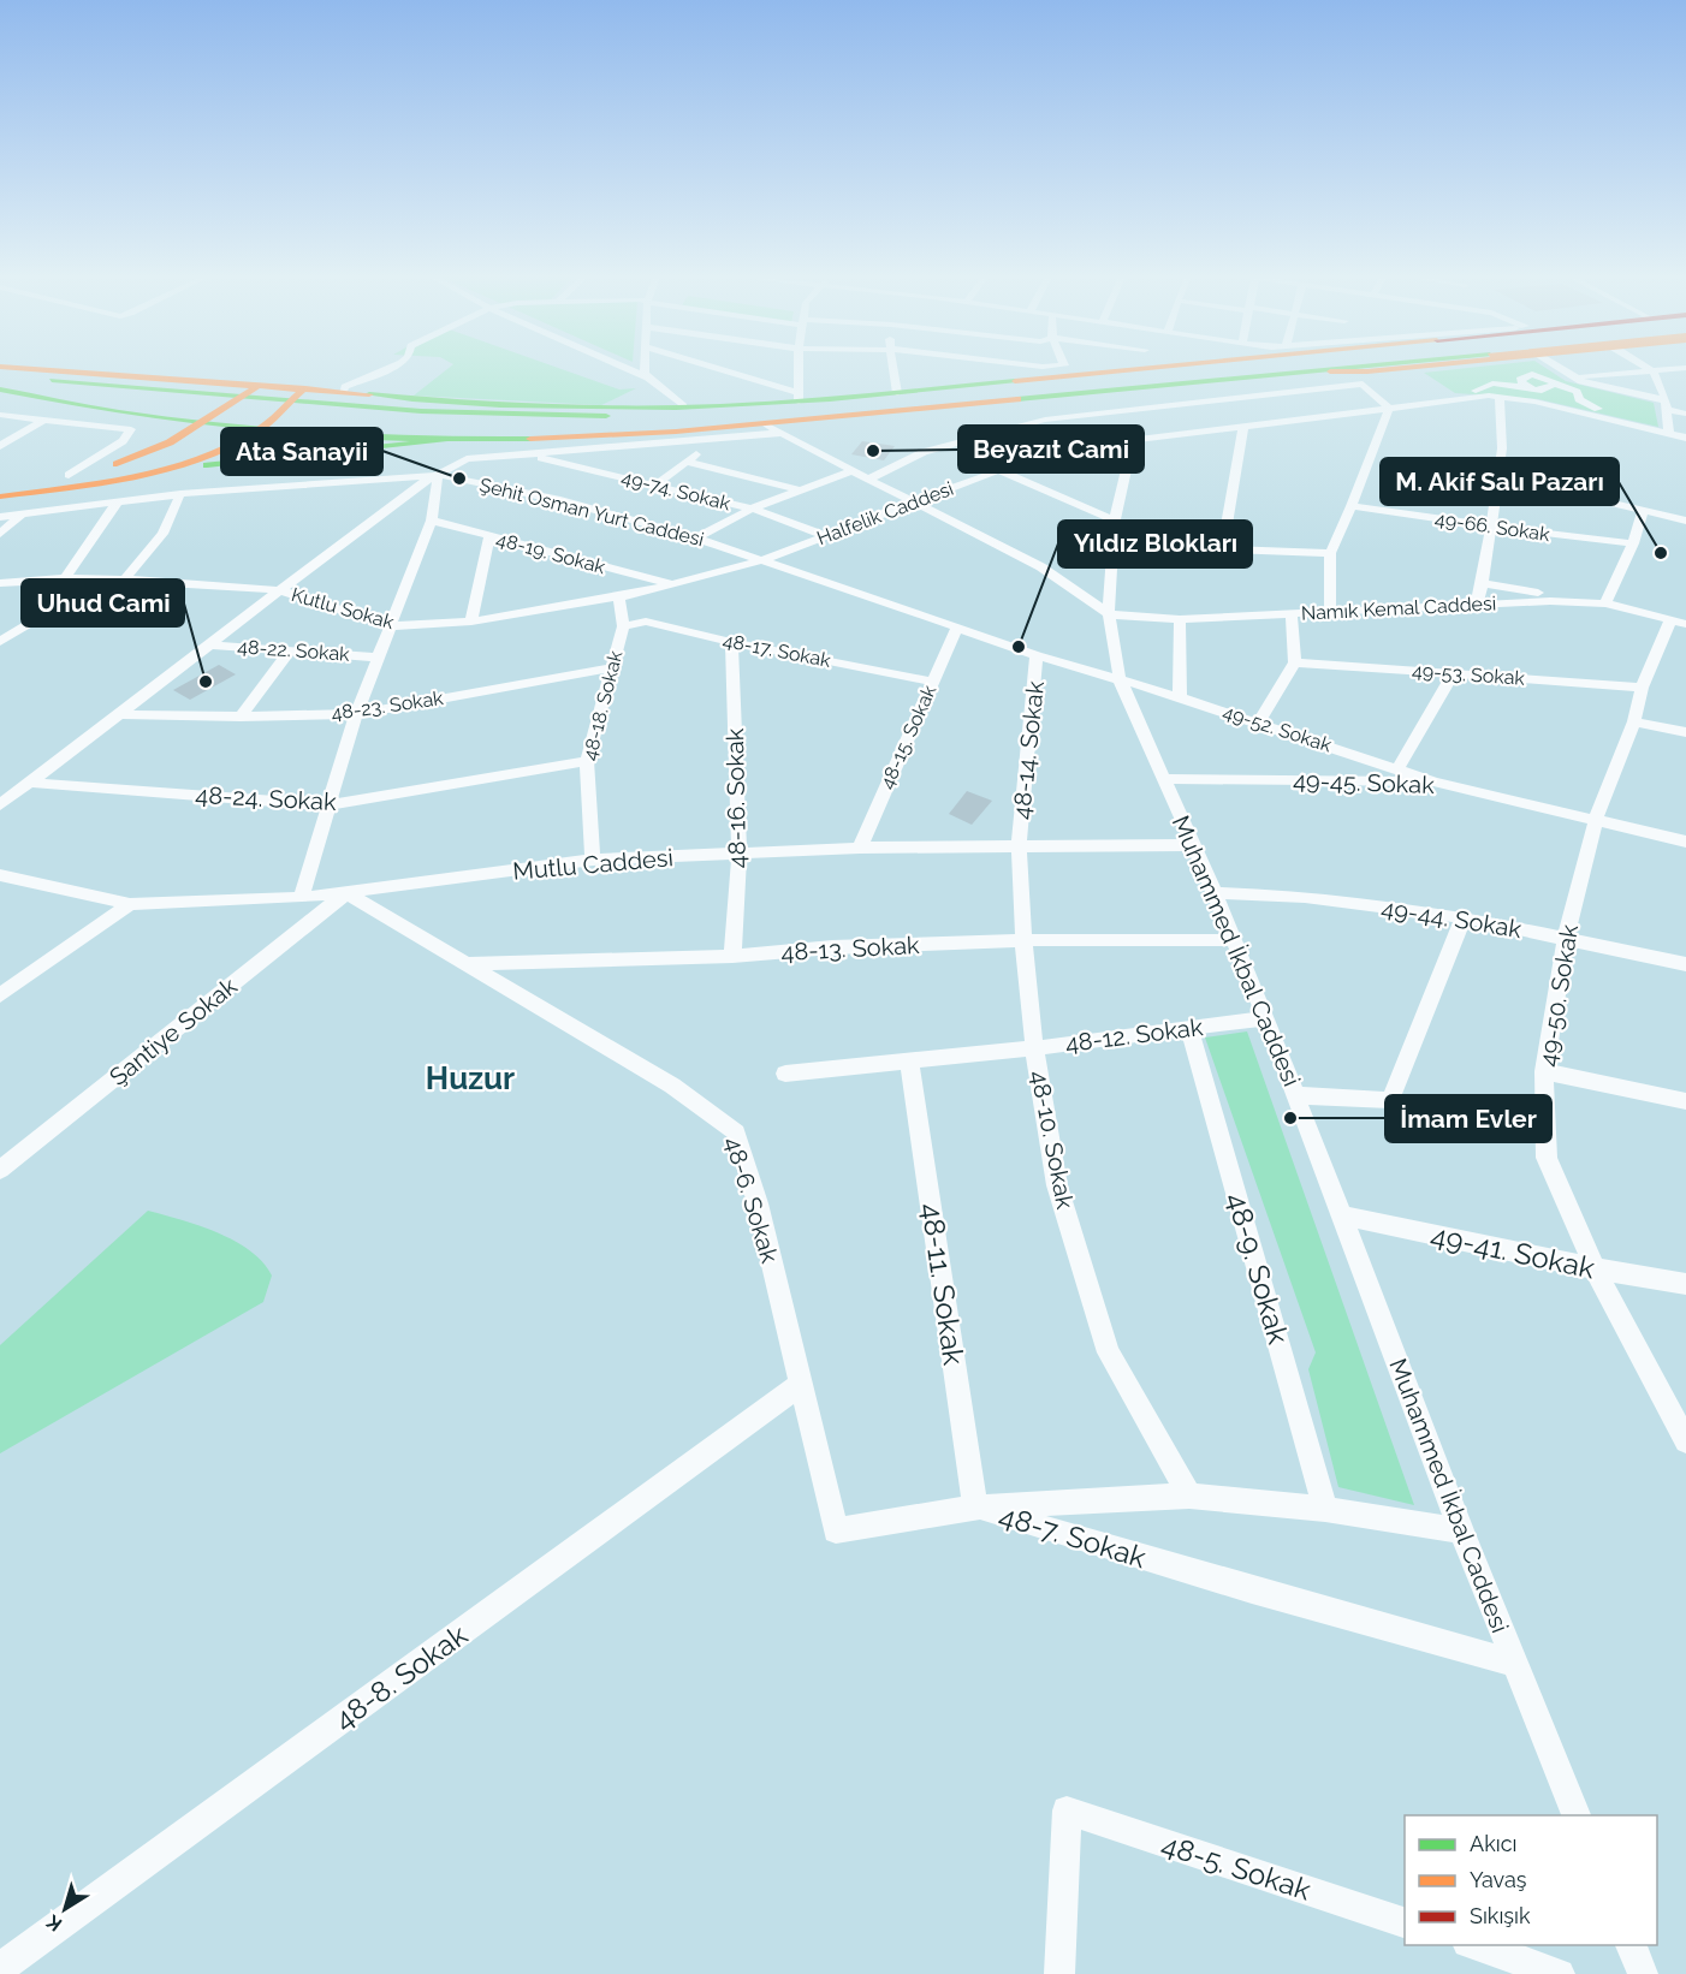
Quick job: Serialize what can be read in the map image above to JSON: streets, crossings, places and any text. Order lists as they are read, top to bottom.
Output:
{
  "streets": {
    "street": [
      "49-74. Sokak",
      "Şehit Osman Yurt Caddesi",
      "Halfelik Caddesi",
      "49-66. Sokak",
      "48-19. Sokak",
      "Kutlu Sokak",
      "Namık Kemal Caddesi",
      "48-22. Sokak",
      "48-17. Sokak",
      "49-53. Sokak",
      "48-23. Sokak",
      "48-18. Sokak",
      "49-52. Sokak",
      "48-15. Sokak",
      "48-14. Sokak",
      "49-45. Sokak",
      "48-24. Sokak",
      "48-16. Sokak",
      "Mutlu Caddesi",
      "49-44. Sokak",
      "48-13. Sokak",
      "Muhammed İkbal Caddesi",
      "49-50. Sokak",
      "Şantiye Sokak",
      "48-12. Sokak",
      "48-10. Sokak",
      "48-6. Sokak",
      "49-41. Sokak",
      "48-9. Sokak",
      "48-11. Sokak",
      "48-7. Sokak",
      "48-8. Sokak",
      "48-5. Sokak"
    ]
  },
  "crossings": [
    ["49-74. Sokak", "Halfelik Caddesi"],
    ["Şehit Osman Yurt Caddesi", "Halfelik Caddesi"],
    ["Şehit Osman Yurt Caddesi", "Kutlu Sokak"],
    ["Şehit Osman Yurt Caddesi", "49-52. Sokak"],
    ["Şehit Osman Yurt Caddesi", "48-15. Sokak"],
    ["Şehit Osman Yurt Caddesi", "48-14. Sokak"],
    ["Şehit Osman Yurt Caddesi", "Muhammed İkbal Caddesi"],
    ["Halfelik Caddesi", "Kutlu Sokak"],
    ["Halfelik Caddesi", "Muhammed İkbal Caddesi"],
    ["48-19. Sokak", "Kutlu Sokak"],
    ["Kutlu Sokak", "48-17. Sokak"],
    ["Kutlu Sokak", "48-18. Sokak"],
    ["Namık Kemal Caddesi", "Muhammed İkbal Caddesi"],
    ["Namık Kemal Caddesi", "49-50. Sokak"],
    ["48-17. Sokak", "48-18. Sokak"],
    ["48-17. Sokak", "48-15. Sokak"],
    ["48-17. Sokak", "48-16. Sokak"],
    ["49-53. Sokak", "49-50. Sokak"],
    ["48-23. Sokak", "48-18. Sokak"],
    ["48-18. Sokak", "48-24. Sokak"],
    ["48-18. Sokak", "Mutlu Caddesi"],
    ["49-52. Sokak", "49-45. Sokak"],
    ["49-52. Sokak", "Muhammed İkbal Caddesi"],
    ["48-15. Sokak", "Mutlu Caddesi"],
    ["48-14. Sokak", "Mutlu Caddesi"],
    ["48-14. Sokak", "48-10. Sokak"],
    ["49-45. Sokak", "Muhammed İkbal Caddesi"],
    ["49-45. Sokak", "49-50. Sokak"],
    ["48-16. Sokak", "Mutlu Caddesi"],
    ["48-16. Sokak", "48-13. Sokak"],
    ["Mutlu Caddesi", "Muhammed İkbal Caddesi"],
    ["Mutlu Caddesi", "Şantiye Sokak"],
    ["Mutlu Caddesi", "48-10. Sokak"],
    ["Mutlu Caddesi", "48-6. Sokak"],
    ["49-44. Sokak", "Muhammed İkbal Caddesi"],
    ["49-44. Sokak", "49-50. Sokak"],
    ["48-13. Sokak", "Muhammed İkbal Caddesi"],
    ["48-13. Sokak", "48-10. Sokak"],
    ["48-13. Sokak", "48-6. Sokak"],
    ["Muhammed İkbal Caddesi", "48-12. Sokak"],
    ["Muhammed İkbal Caddesi", "49-41. Sokak"],
    ["Muhammed İkbal Caddesi", "48-7. Sokak"],
    ["49-50. Sokak", "49-41. Sokak"],
    ["Şantiye Sokak", "48-6. Sokak"],
    ["48-12. Sokak", "48-10. Sokak"],
    ["48-12. Sokak", "48-9. Sokak"],
    ["48-12. Sokak", "48-11. Sokak"],
    ["48-10. Sokak", "48-7. Sokak"],
    ["48-6. Sokak", "48-11. Sokak"],
    ["48-6. Sokak", "48-7. Sokak"],
    ["48-6. Sokak", "48-8. Sokak"],
    ["48-9. Sokak", "48-7. Sokak"],
    ["48-11. Sokak", "48-7. Sokak"]
  ],
  "districts": ["Huzur"],
  "places": [
    "Beyazıt Cami",
    "Ata Sanayii",
    "M. Akif Salı Pazarı",
    "Yıldız Blokları",
    "Uhud Cami",
    "İmam Evler"
  ],
  "legend": ["Akıcı", "Yavaş", "Sıkışık"],
  "north": "bottom left"
}
